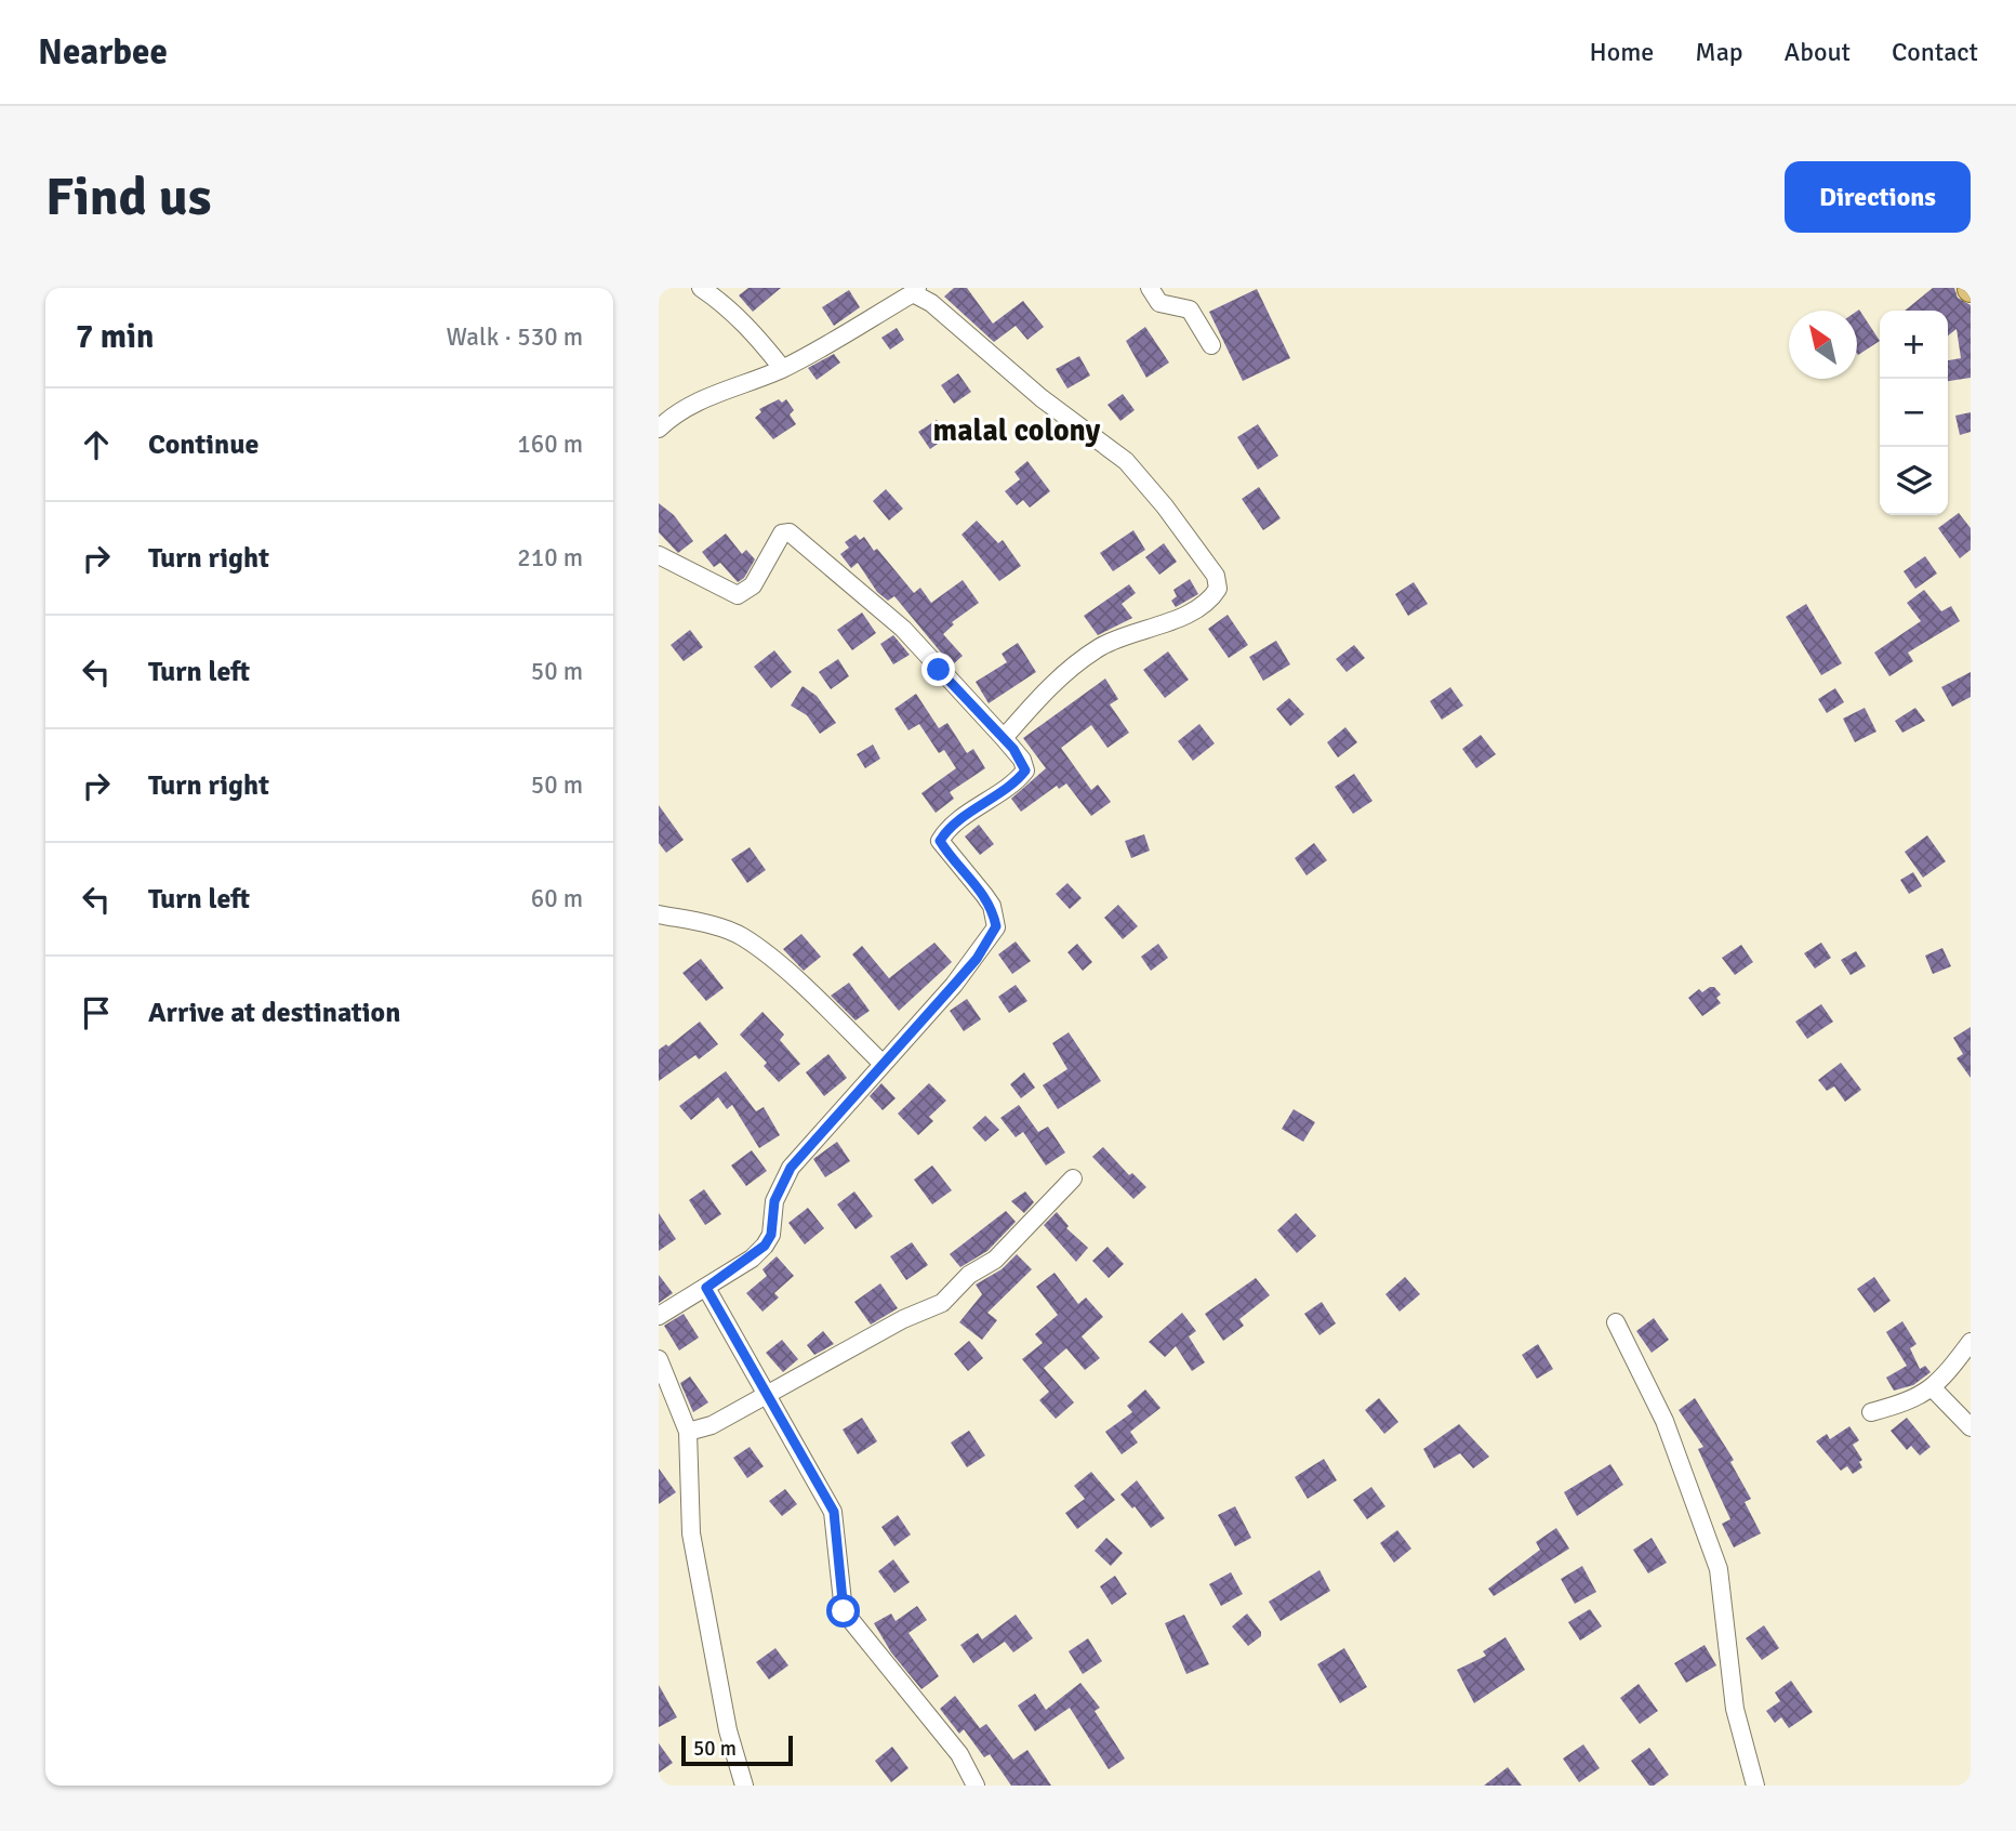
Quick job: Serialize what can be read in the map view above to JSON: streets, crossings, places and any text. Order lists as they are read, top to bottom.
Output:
{
  "districts": ["malal colony"],
  "scale_bar": "50 m",
  "north": "top left",
  "page": {
    "header": "Nearbee",
    "nav": [
      "Home",
      "Map",
      "About",
      "Contact"
    ],
    "buttons": "Directions",
    "title": "Find us",
    "heading": ["7 min", "Walk · 530 m"],
    "map_buttons": ["+", "−"],
    "list": [
      ["Continue", "160 m"],
      ["Turn right", "210 m"],
      ["Turn left", "50 m"],
      ["Turn right", "50 m"],
      ["Turn left", "60 m"],
      "Arrive at destination"
    ],
    "scale": "50 m"
  }
}
